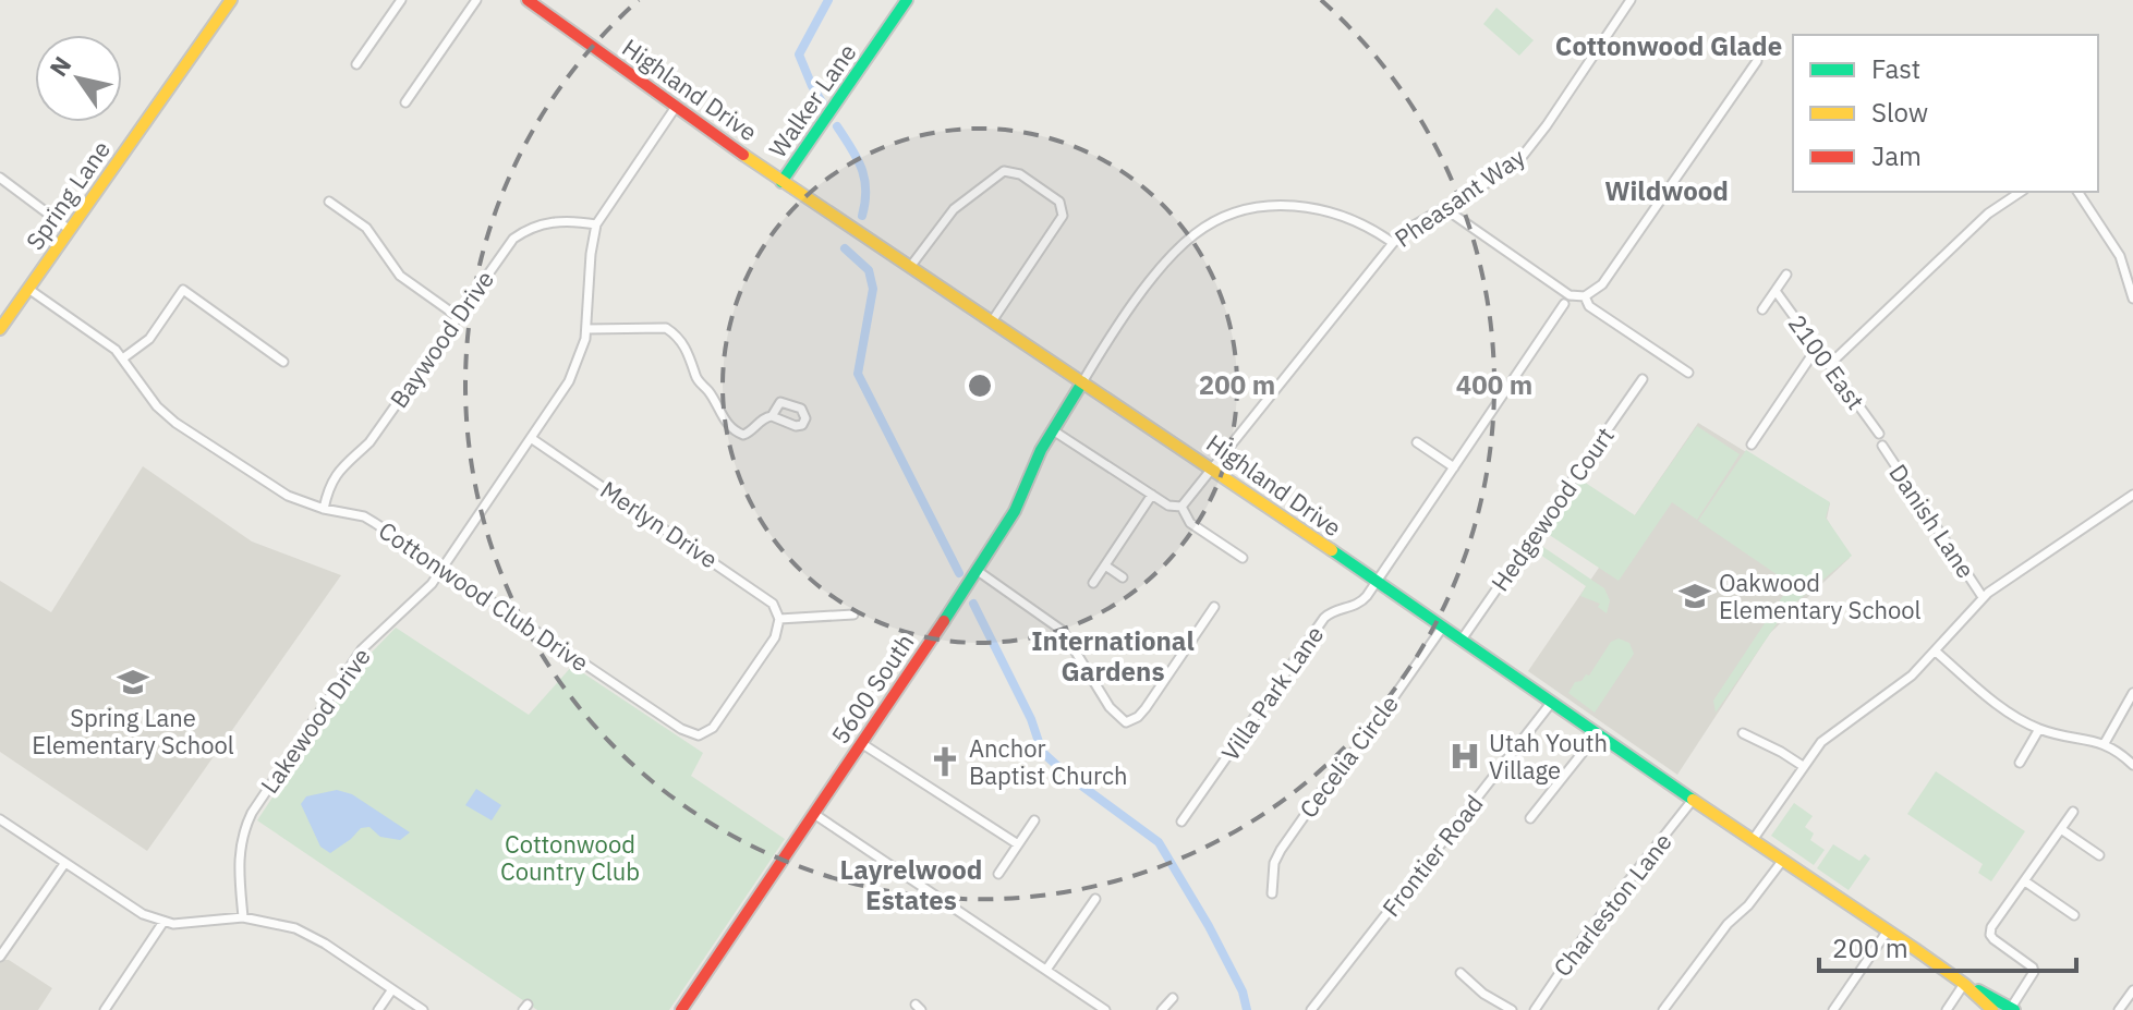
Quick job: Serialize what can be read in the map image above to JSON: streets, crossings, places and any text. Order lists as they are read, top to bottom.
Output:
{
  "streets": {
    "main road": [
      "Highland Drive",
      "Walker Lane",
      "Spring Lane",
      "5600 South"
    ],
    "street": [
      "Pheasant Way",
      "Baywood Drive",
      "2100 East",
      "Hedgewood Court",
      "Danish Lane",
      "Merlyn Drive",
      "Cottonwood Club Drive",
      "Villa Park Lane",
      "Lakewood Drive",
      "Cecelia Circle",
      "Frontier Road",
      "Charleston Lane"
    ]
  },
  "crossings": [
    ["Highland Drive", "Walker Lane"],
    ["Highland Drive", "Pheasant Way"],
    ["Highland Drive", "Hedgewood Court"],
    ["Highland Drive", "5600 South"],
    ["Highland Drive", "Villa Park Lane"],
    ["Highland Drive", "Lakewood Drive"],
    ["Highland Drive", "Cecelia Circle"],
    ["Highland Drive", "Frontier Road"],
    ["Highland Drive", "Charleston Lane"],
    ["Spring Lane", "Cottonwood Club Drive"],
    ["Baywood Drive", "Cottonwood Club Drive"],
    ["Baywood Drive", "Lakewood Drive"],
    ["Merlyn Drive", "Cottonwood Club Drive"],
    ["Merlyn Drive", "Lakewood Drive"],
    ["Cottonwood Club Drive", "Lakewood Drive"]
  ],
  "districts": [
    "Cottonwood Glade",
    "Wildwood",
    "International Gardens",
    "Layrelwood Estates"
  ],
  "parks": ["Cottonwood Country Club"],
  "places": {
    "school or university": ["Oakwood Elementary School", "Spring Lane Elementary School"],
    "hospital": ["Utah Youth Village"],
    "church": ["Anchor Baptist Church"]
  },
  "legend": ["Fast", "Slow", "Jam"],
  "scale_bar": "200 m",
  "north": "top left",
  "rings": ["200 m", "400 m"]
}
